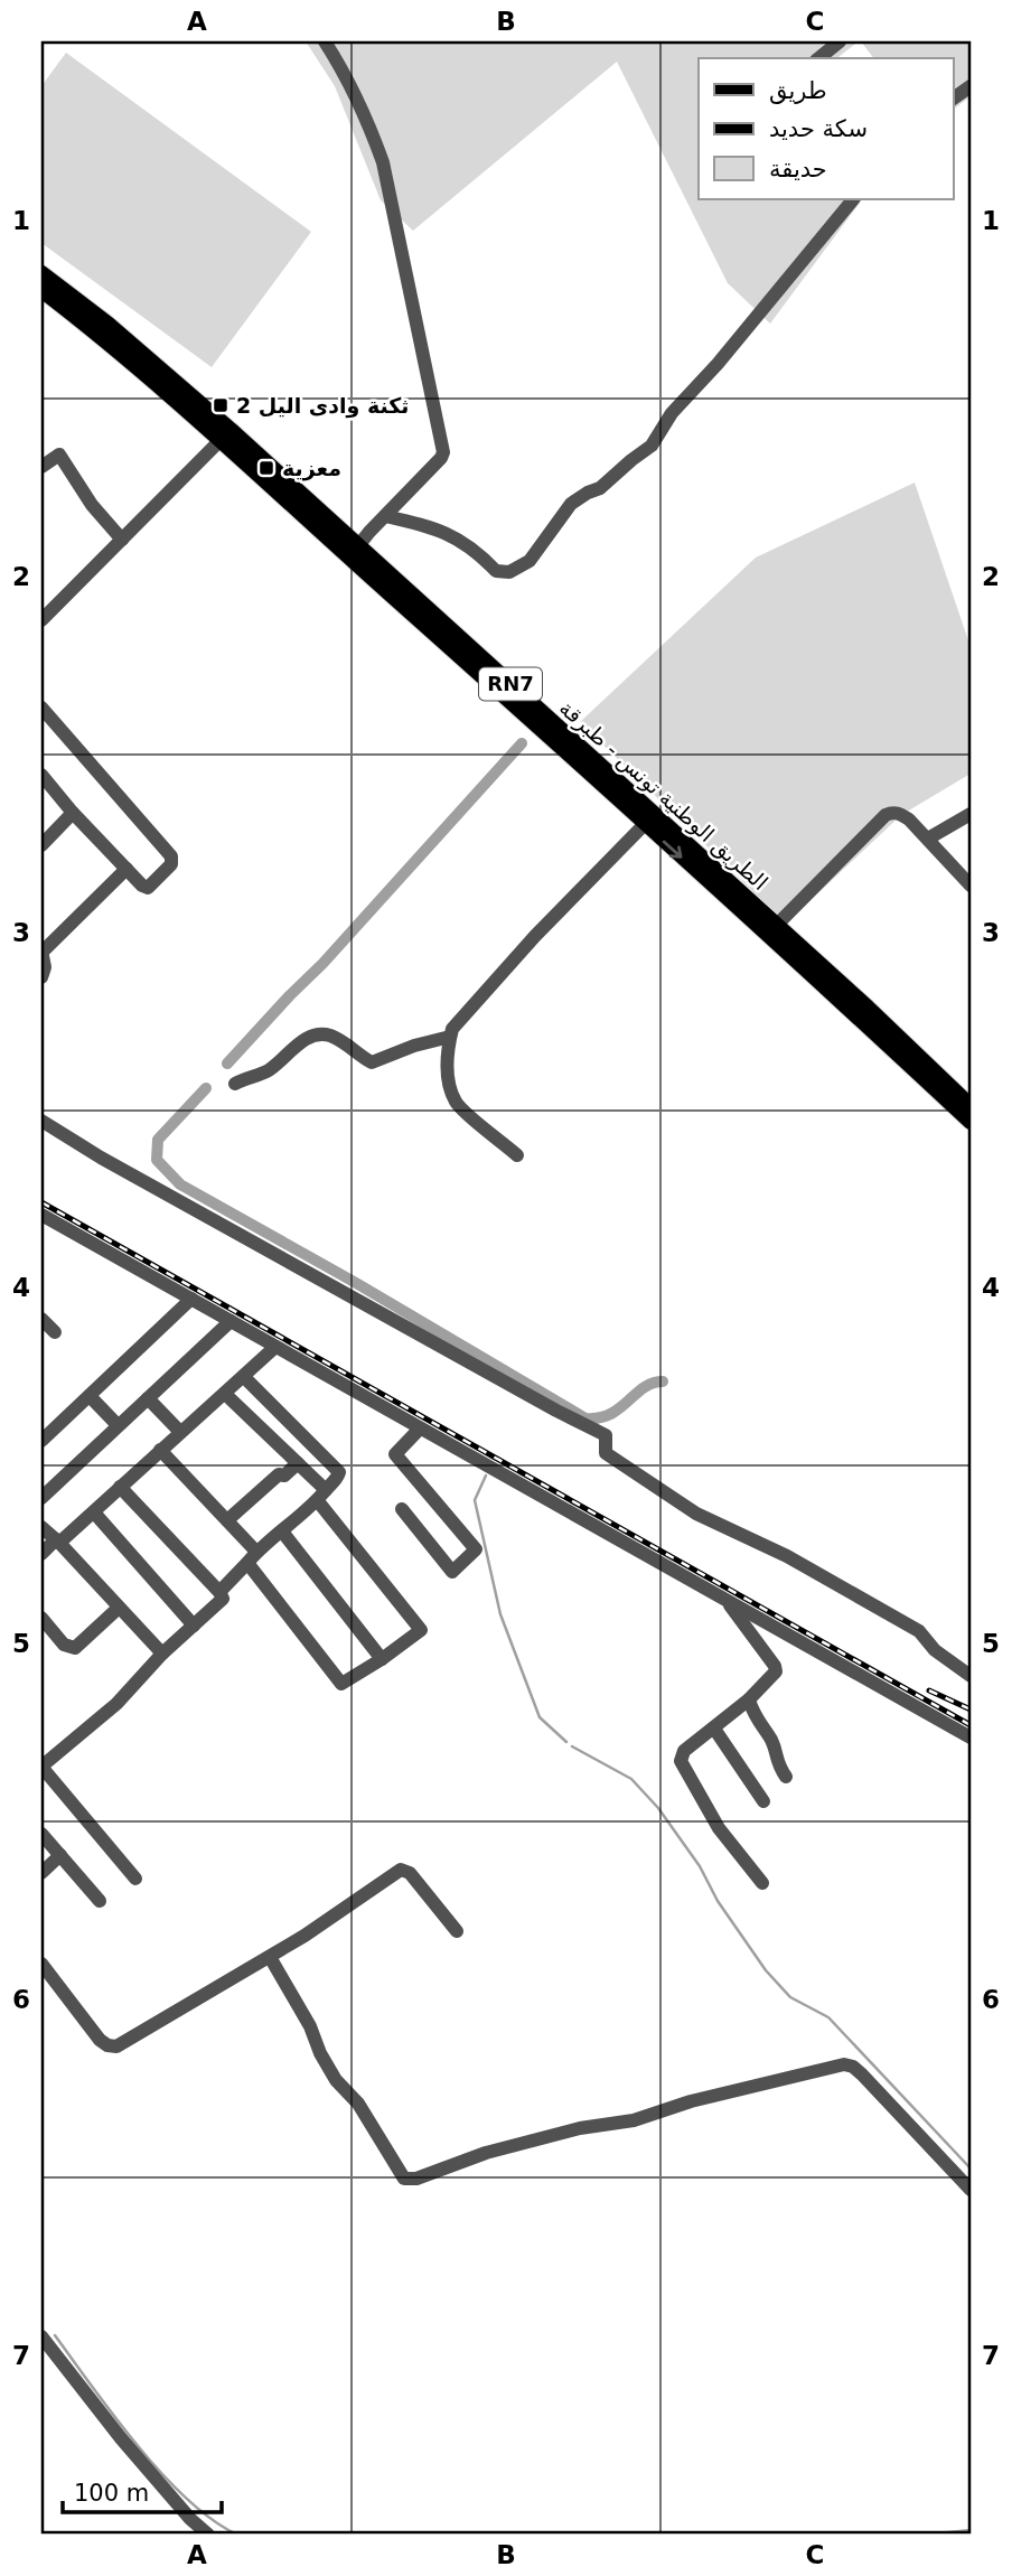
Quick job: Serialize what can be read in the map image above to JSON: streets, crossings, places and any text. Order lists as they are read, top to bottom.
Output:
{
  "streets": {
    "main road": ["RN7", "الطريق الوطنية تونس - طبرقة"]
  },
  "places": {
    "transit": ["ثكنة وادى اليل 2", "معزية"]
  },
  "legend": ["طريق", "سكة حديد", "حديقة"],
  "scale_bar": "100 m",
  "grid": {
    "columns": ["A", "B", "C"],
    "rows": [
      "1",
      "2",
      "3",
      "4",
      "5",
      "6",
      "7"
    ]
  }
}
